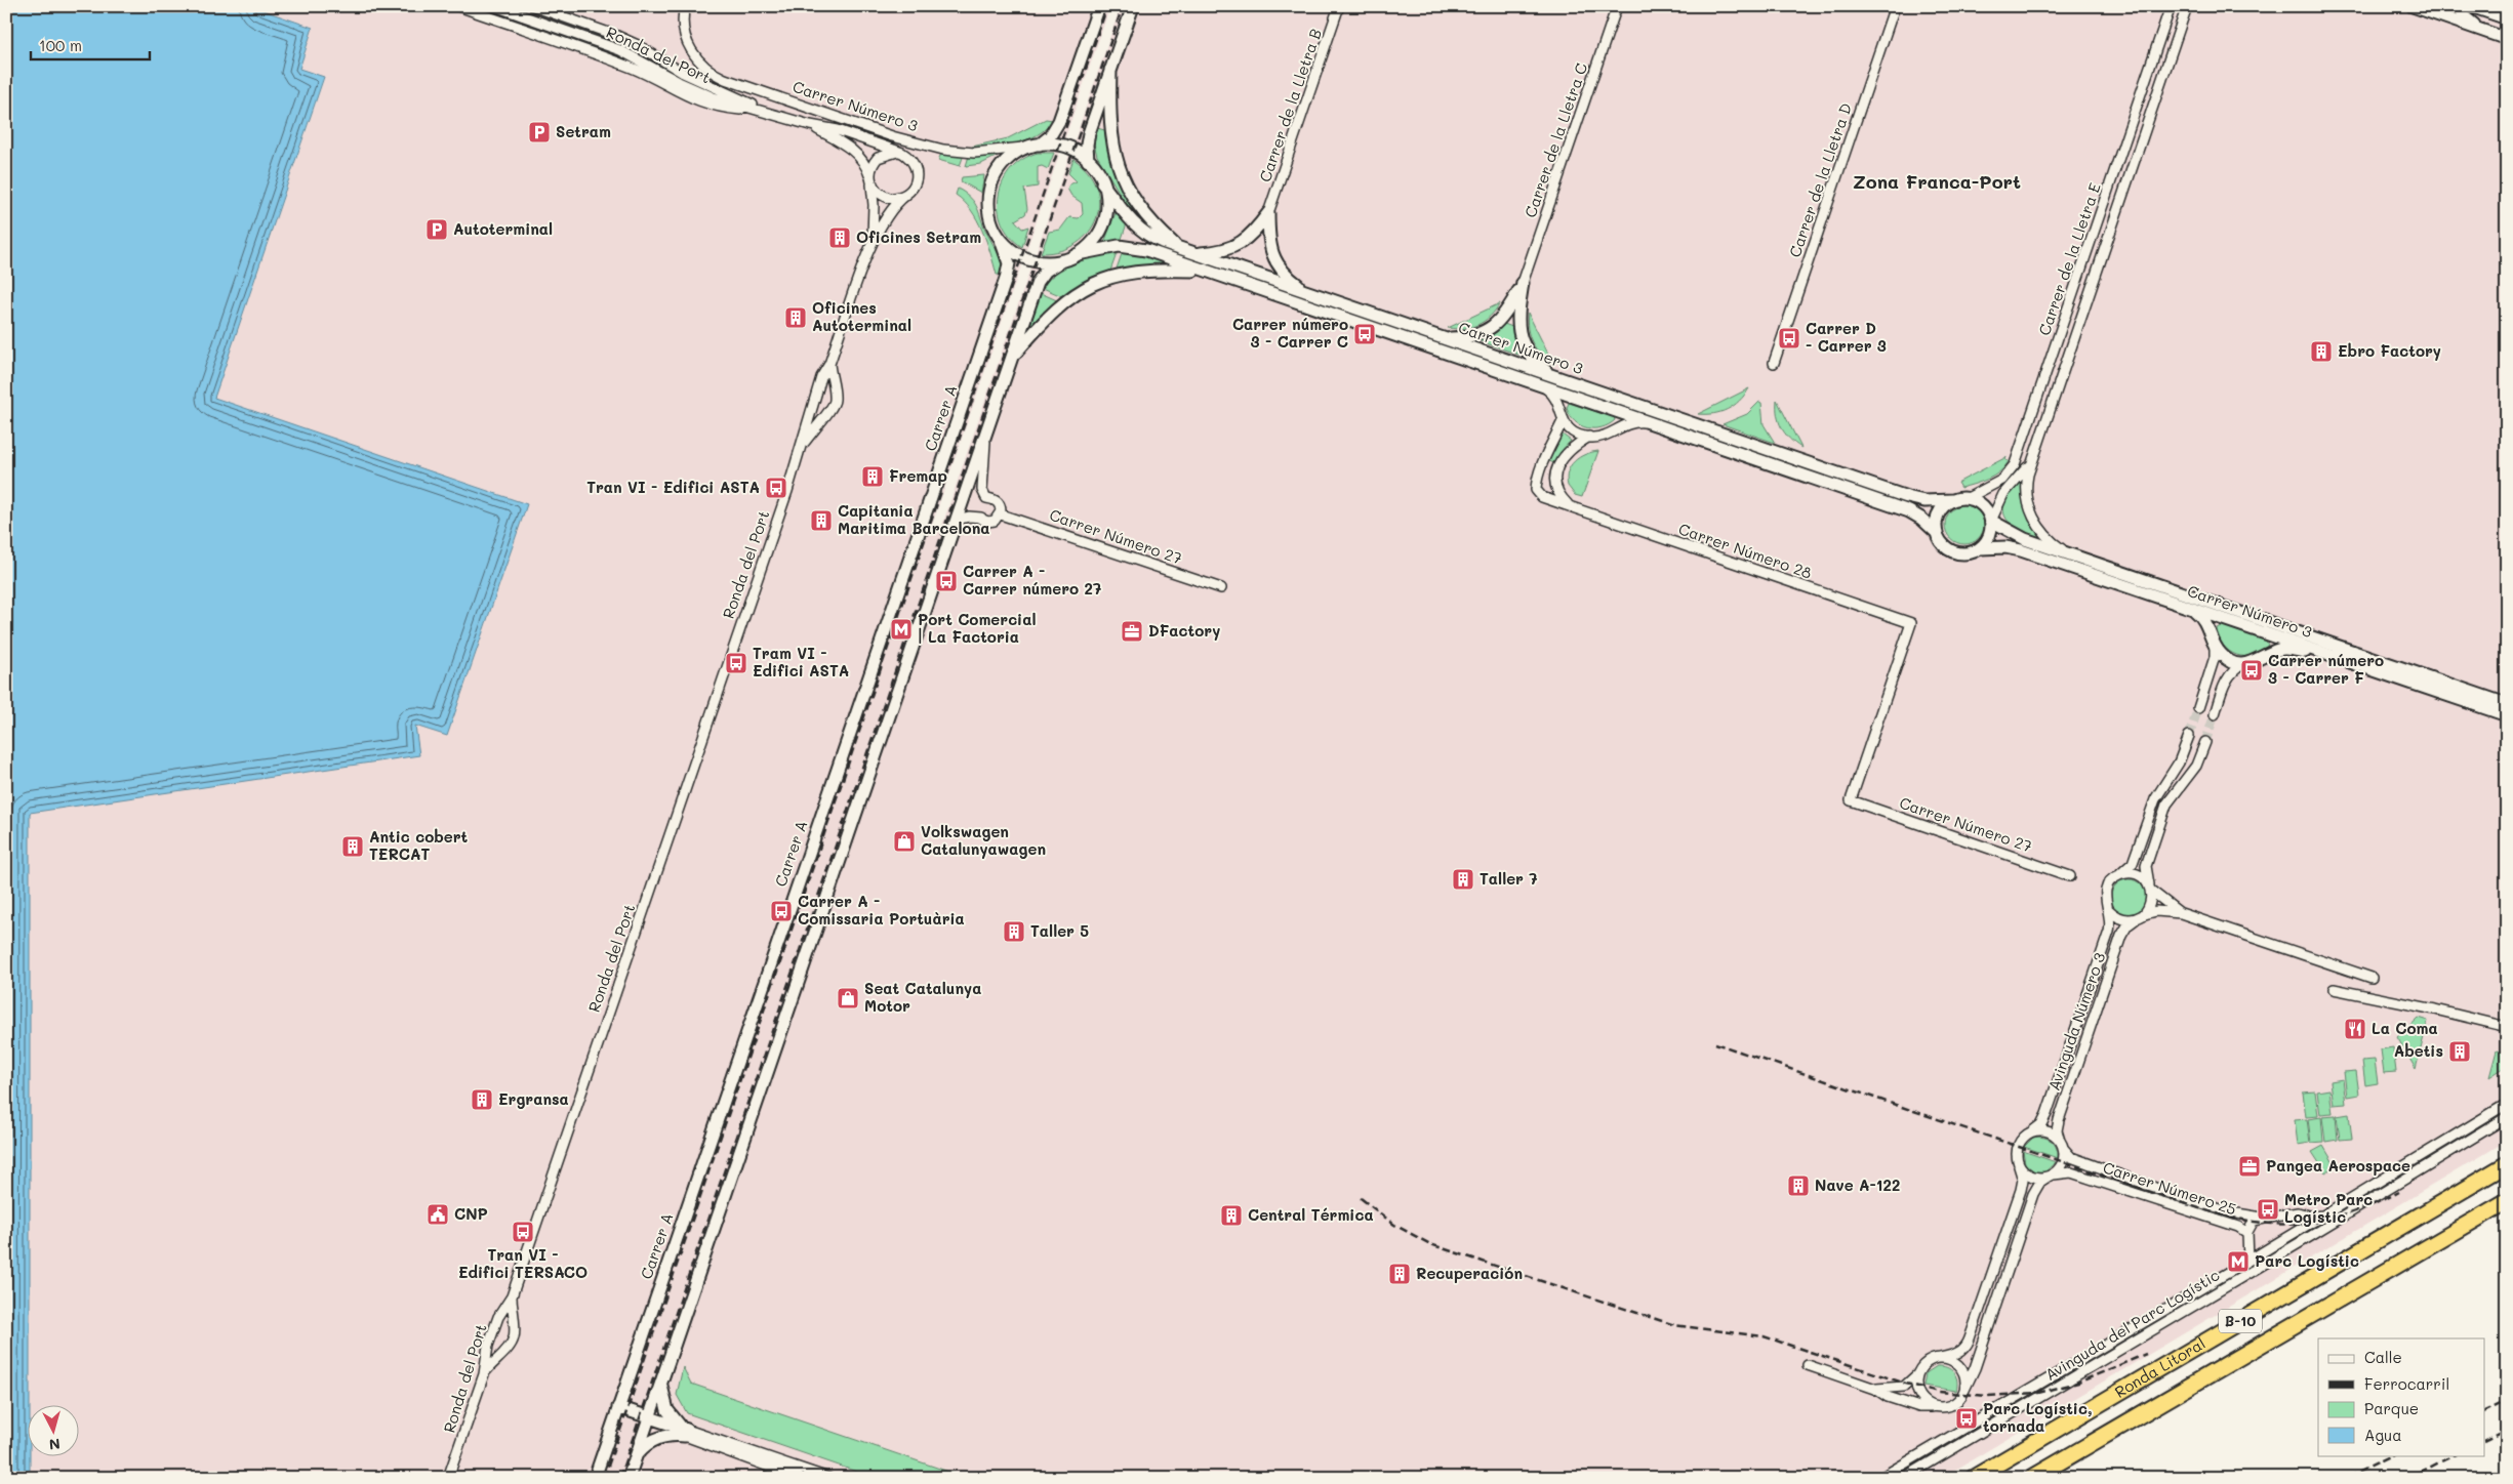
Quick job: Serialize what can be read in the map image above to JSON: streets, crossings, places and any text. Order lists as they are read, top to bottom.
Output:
{
  "streets": {
    "highway": ["B-10", "Ronda Litoral"],
    "main road": ["Carrer Número 3", "Carrer A"],
    "street": [
      "Ronda del Port",
      "Carrer de la Lletra B",
      "Carrer de la Lletra C",
      "Carrer de la Lletra D",
      "Carrer de la Lletra E",
      "Carrer Número 27",
      "Carrer Número 28",
      "Avinguda Número 3",
      "Carrer Número 25",
      "Avinguda del Parc Logístic"
    ]
  },
  "crossings": [
    ["Ronda del Port", "Carrer Número 3"],
    ["Carrer Número 3", "Carrer de la Lletra E"],
    ["Carrer Número 3", "Carrer A"],
    ["Carrer Número 27", "Carrer Número 28"],
    ["Avinguda Número 3", "Carrer Número 25"],
    ["Carrer Número 25", "Avinguda del Parc Logístic"]
  ],
  "districts": ["Zona Franca-Port"],
  "places": {
    "parking": ["Setram", "Autoterminal"],
    "building": [
      "Oficines Setram",
      "Oficines Autoterminal",
      "Ebro Factory",
      "Fremap",
      "Capitania Maritima Barcelona",
      "Antic cobert TERCAT",
      "Taller 7",
      "Taller 5",
      "Abetis",
      "Ergransa",
      "Nave A-122",
      "Central Térmica",
      "Recuperación"
    ],
    "bus stop": [
      "Carrer número 3 - Carrer C",
      "Carrer D - Carrer 3",
      "Tran VI - Edifici ASTA",
      "Carrer A - Carrer número 27",
      "Tram VI - Edifici ASTA",
      "Carrer número 3 - Carrer F",
      "Carrer A - Comissaria Portuària",
      "Metro Parc Logístic",
      "Tran VI - Edifici TERSACO",
      "Parc Logístic, tornada"
    ],
    "metro station": ["Port Comercial | La Factoria", "Parc Logístic"],
    "office": ["DFactory", "Pangea Aerospace"],
    "shop": ["Volkswagen Catalunyawagen", "Seat Catalunya Motor"],
    "restaurant": ["La Coma"],
    "public building": ["CNP"]
  },
  "legend": [
    "Calle",
    "Ferrocarril",
    "Parque",
    "Agua"
  ],
  "scale_bar": "100 m",
  "north": "bottom"
}
